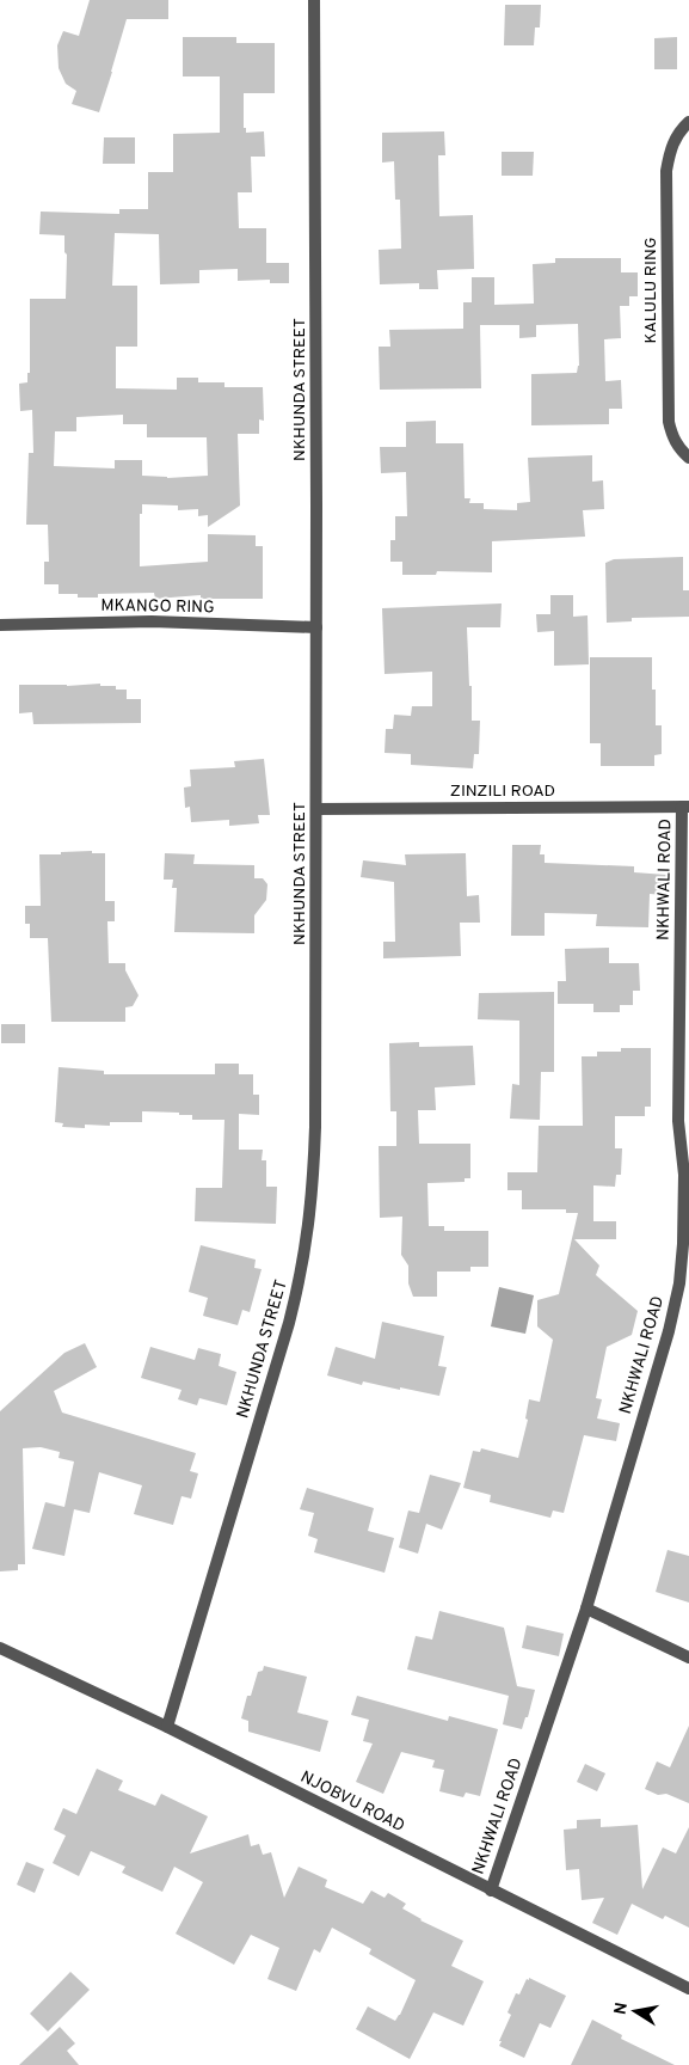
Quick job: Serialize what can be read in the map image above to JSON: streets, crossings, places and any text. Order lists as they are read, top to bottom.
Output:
{
  "streets": {
    "street": [
      "KALULU RING",
      "NKHUNDA STREET",
      "MKANGO RING",
      "ZINZILI ROAD",
      "NKHWALI ROAD",
      "NJOBVU ROAD"
    ]
  },
  "crossings": [
    ["NKHUNDA STREET", "MKANGO RING"],
    ["NKHUNDA STREET", "ZINZILI ROAD"],
    ["NKHUNDA STREET", "NJOBVU ROAD"],
    ["ZINZILI ROAD", "NKHWALI ROAD"],
    ["NKHWALI ROAD", "NJOBVU ROAD"]
  ],
  "north": "left"
}
